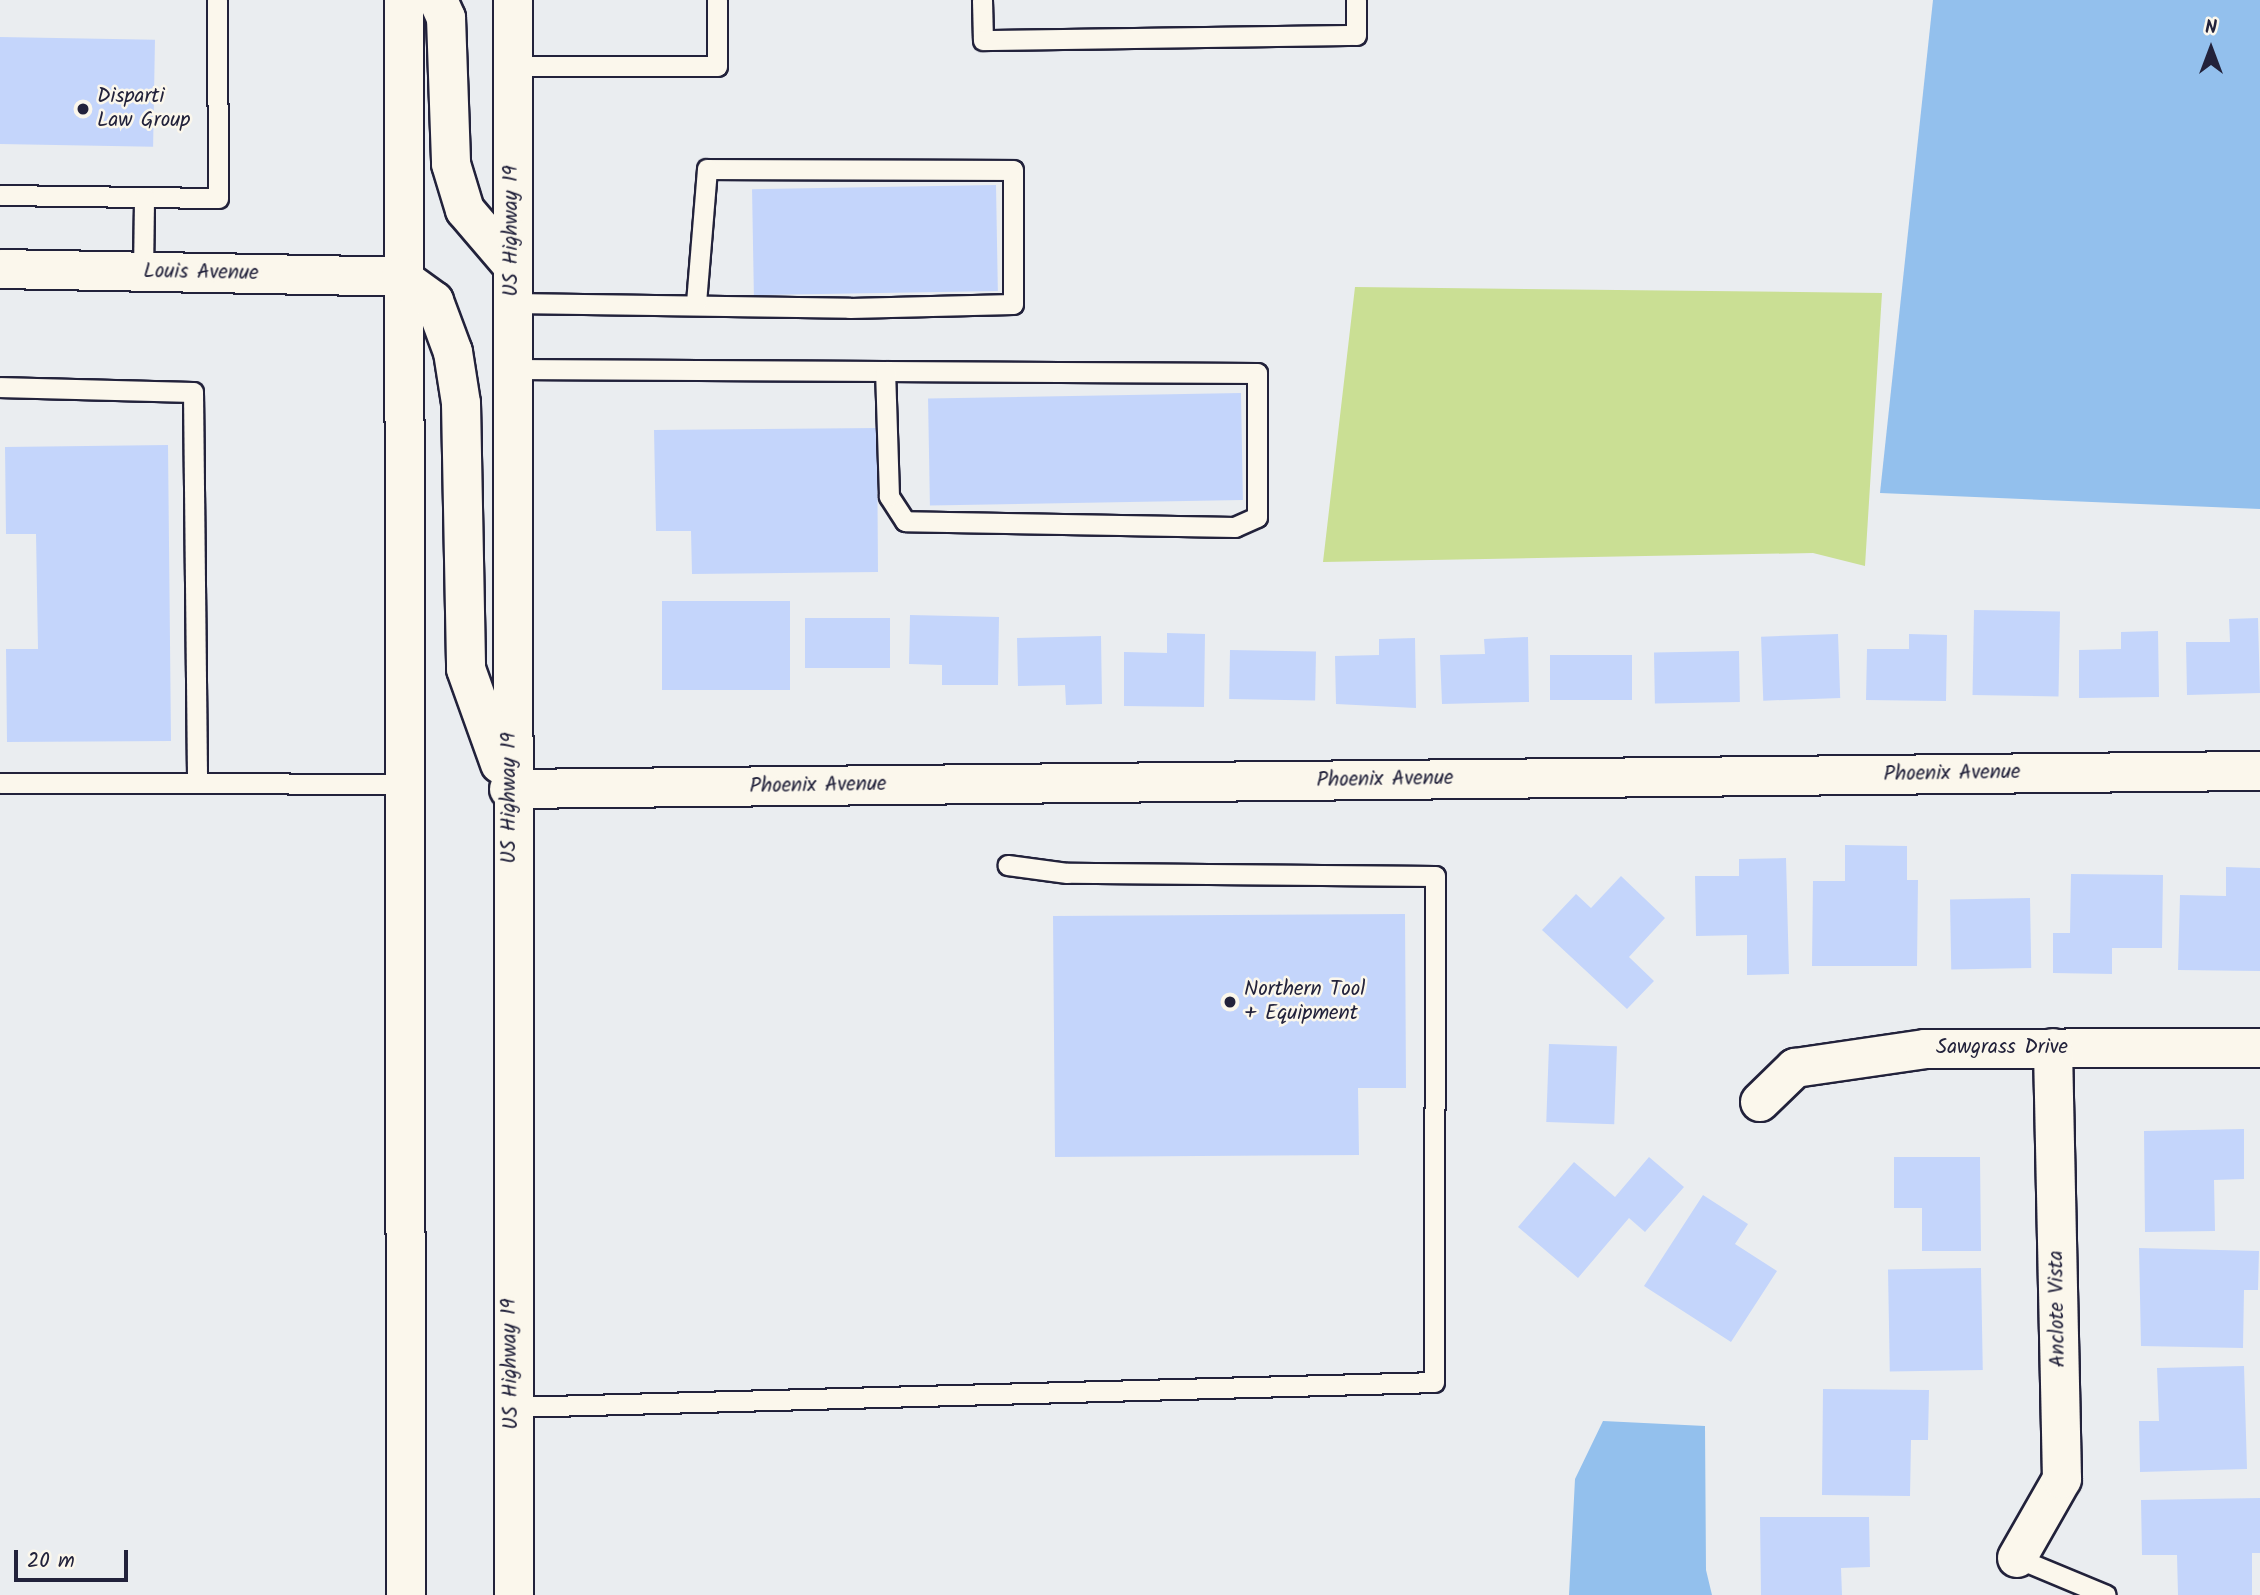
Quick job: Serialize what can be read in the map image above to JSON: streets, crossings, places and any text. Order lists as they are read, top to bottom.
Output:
{
  "streets": {
    "main road": [
      "US Highway 19",
      "Louis Avenue",
      "Phoenix Avenue",
      "Sawgrass Drive",
      "Anclote Vista"
    ]
  },
  "crossings": [
    ["US Highway 19", "Phoenix Avenue"],
    ["Sawgrass Drive", "Anclote Vista"]
  ],
  "places": ["Disparti Law Group", "Northern Tool + Equipment"],
  "scale_bar": "20 m",
  "north": "top"
}
